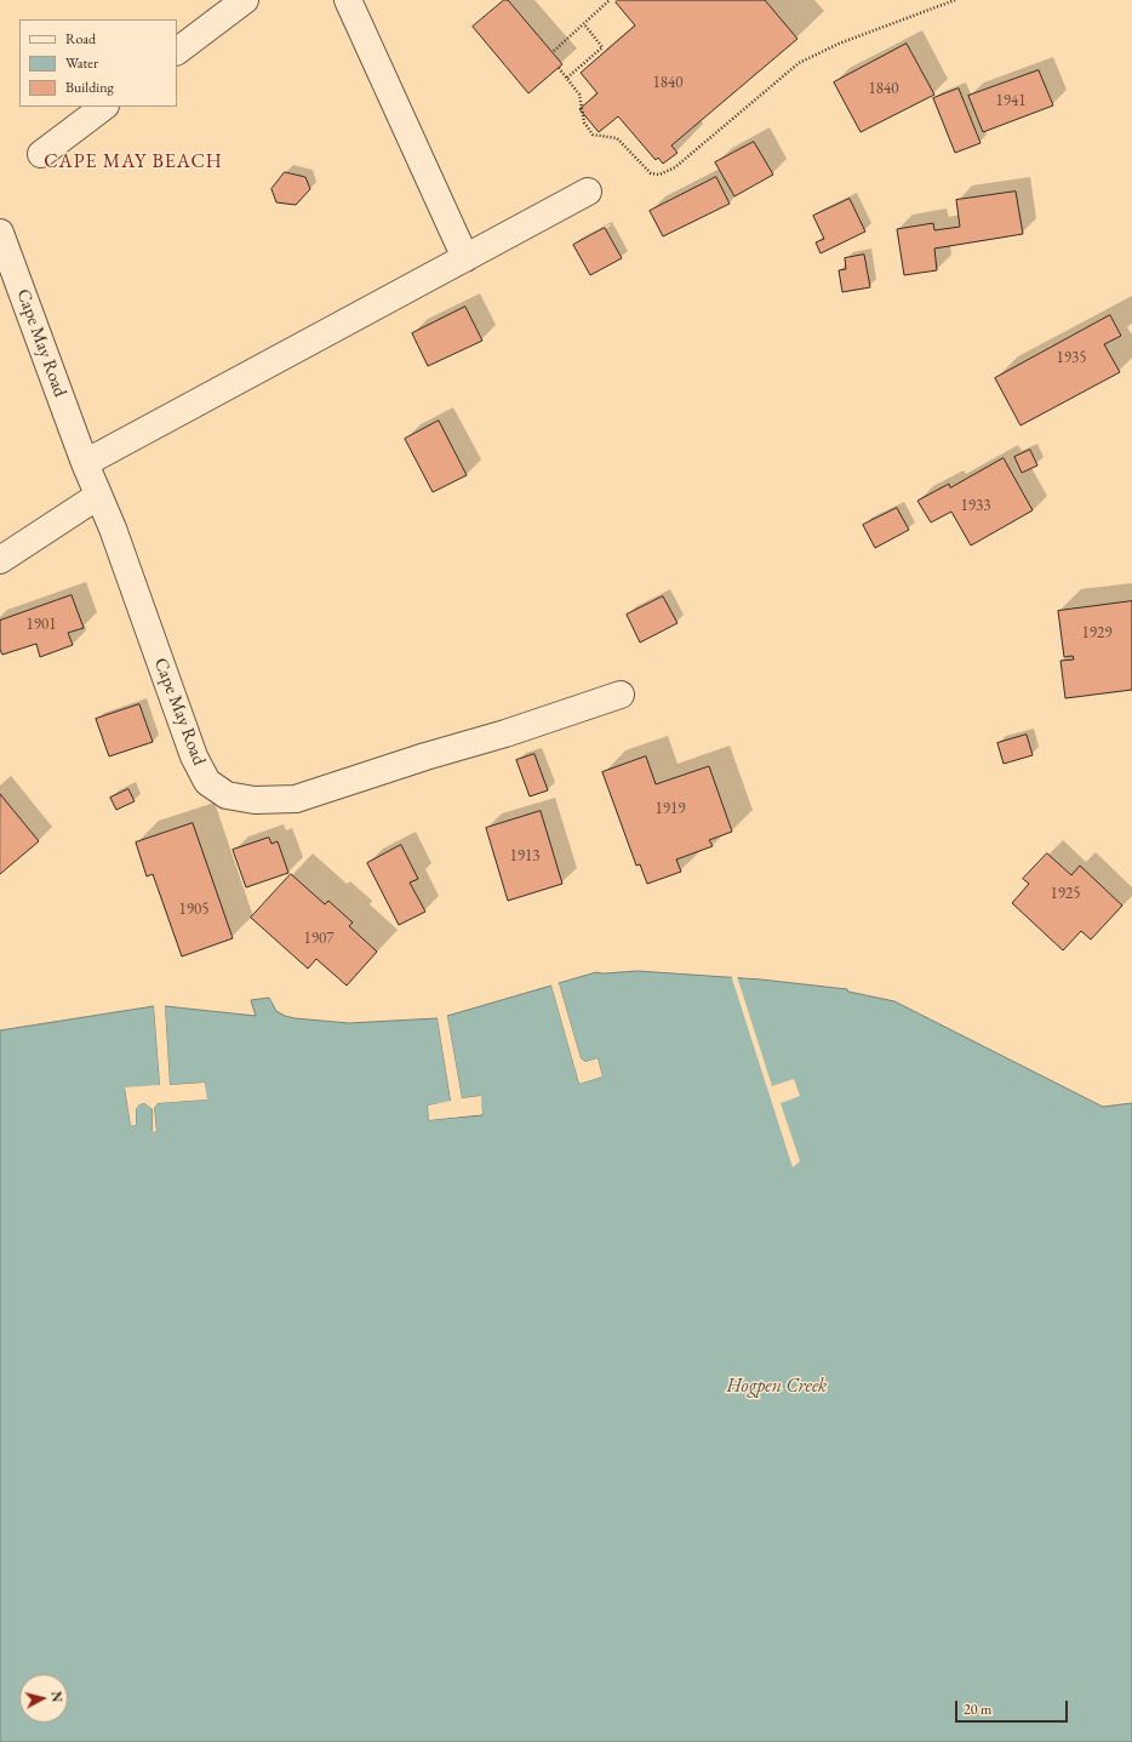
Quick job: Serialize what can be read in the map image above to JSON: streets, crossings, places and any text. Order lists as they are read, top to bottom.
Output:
{
  "streets": {
    "street": ["Cape May Road"]
  },
  "districts": ["CAPE MAY BEACH"],
  "water": ["Hogpen Creek"],
  "house_numbers": [
    "1840",
    "1840",
    "1941",
    "1935",
    "1933",
    "1901",
    "1929",
    "1919",
    "1913",
    "1925",
    "1905",
    "1907"
  ],
  "legend": ["Road", "Water", "Building"],
  "scale_bar": "20 m",
  "north": "right"
}
